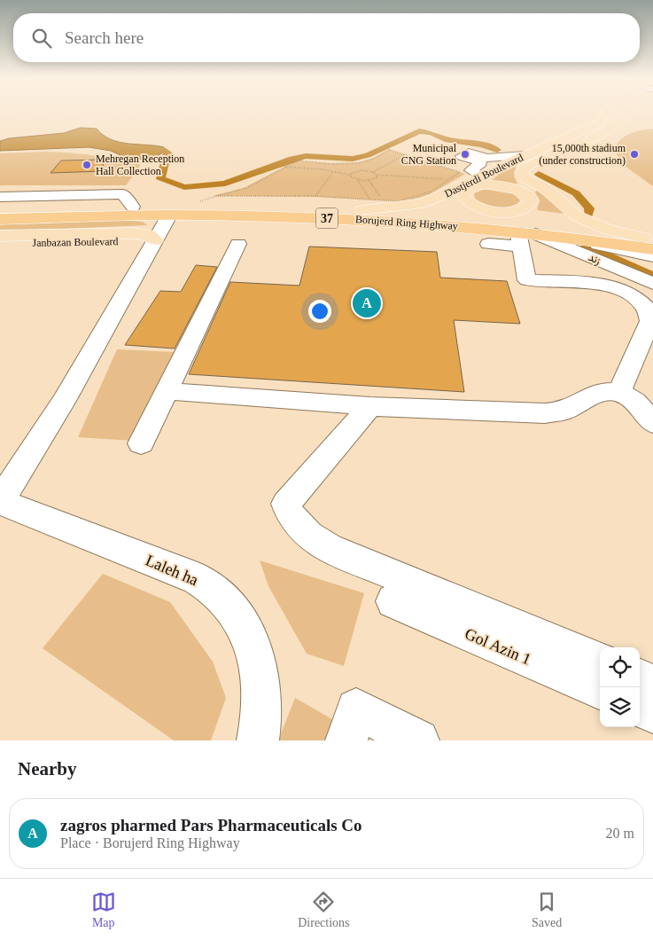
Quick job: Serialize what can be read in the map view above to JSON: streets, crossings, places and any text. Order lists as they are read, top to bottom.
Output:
{
  "streets": {
    "highway": ["37", "Borujerd Ring Highway"],
    "main road": ["Dastjerdi Boulevard", "Janbazan Boulevard"],
    "street": ["زند", "Laleh ha", "Gol Azin 1"]
  },
  "crossings": [
    ["Dastjerdi Boulevard", "Borujerd Ring Highway"],
    ["Borujerd Ring Highway", "زند"],
    ["Borujerd Ring Highway", "Laleh ha"],
    ["Janbazan Boulevard", "Laleh ha"]
  ],
  "places": ["Municipal CNG Station", "15,000th stadium (under construction)", "Mehregan Reception Hall Collection"],
  "page": {
    "search": "Search here",
    "pins": "A",
    "heading": "Nearby",
    "list": [
      {
        "mark": "A",
        "name": "zagros pharmed Pars Pharmaceuticals Co",
        "note": "Place · Borujerd Ring Highway",
        "value": "20 m"
      }
    ],
    "nav": ["Map", "Directions", "Saved"]
  }
}
